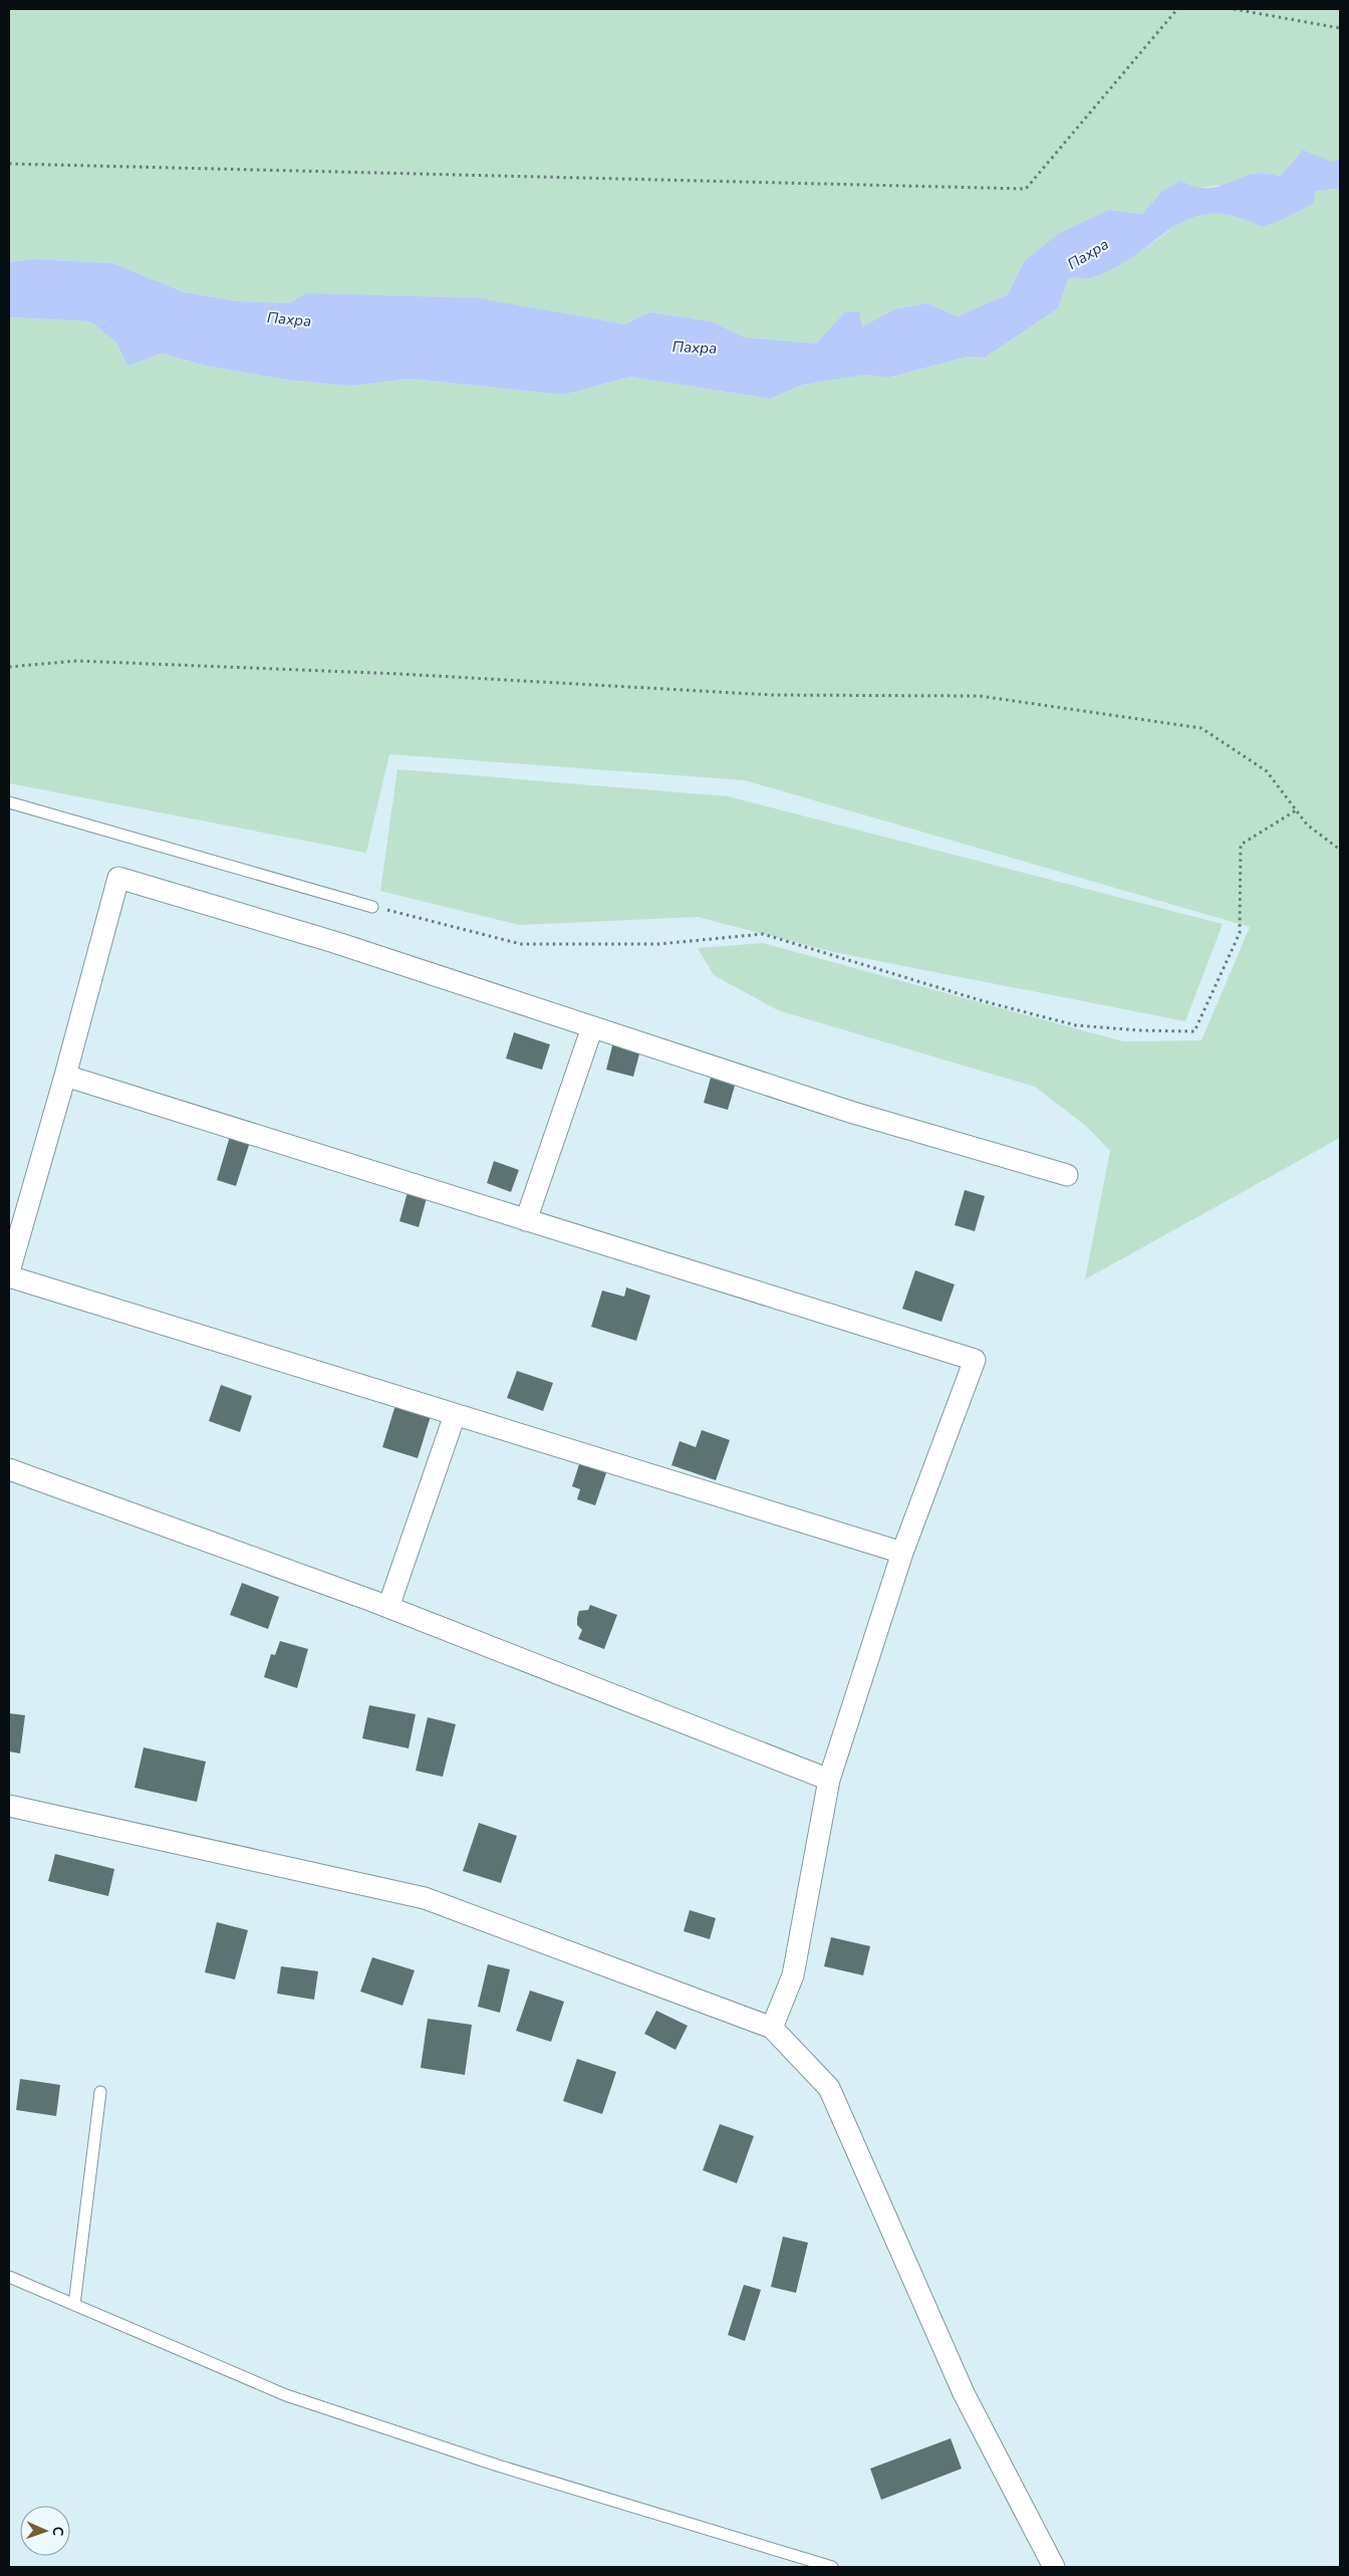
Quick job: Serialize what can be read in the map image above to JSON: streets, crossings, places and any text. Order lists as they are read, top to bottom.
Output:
{
  "water": ["Пахра"],
  "north": "right"
}
